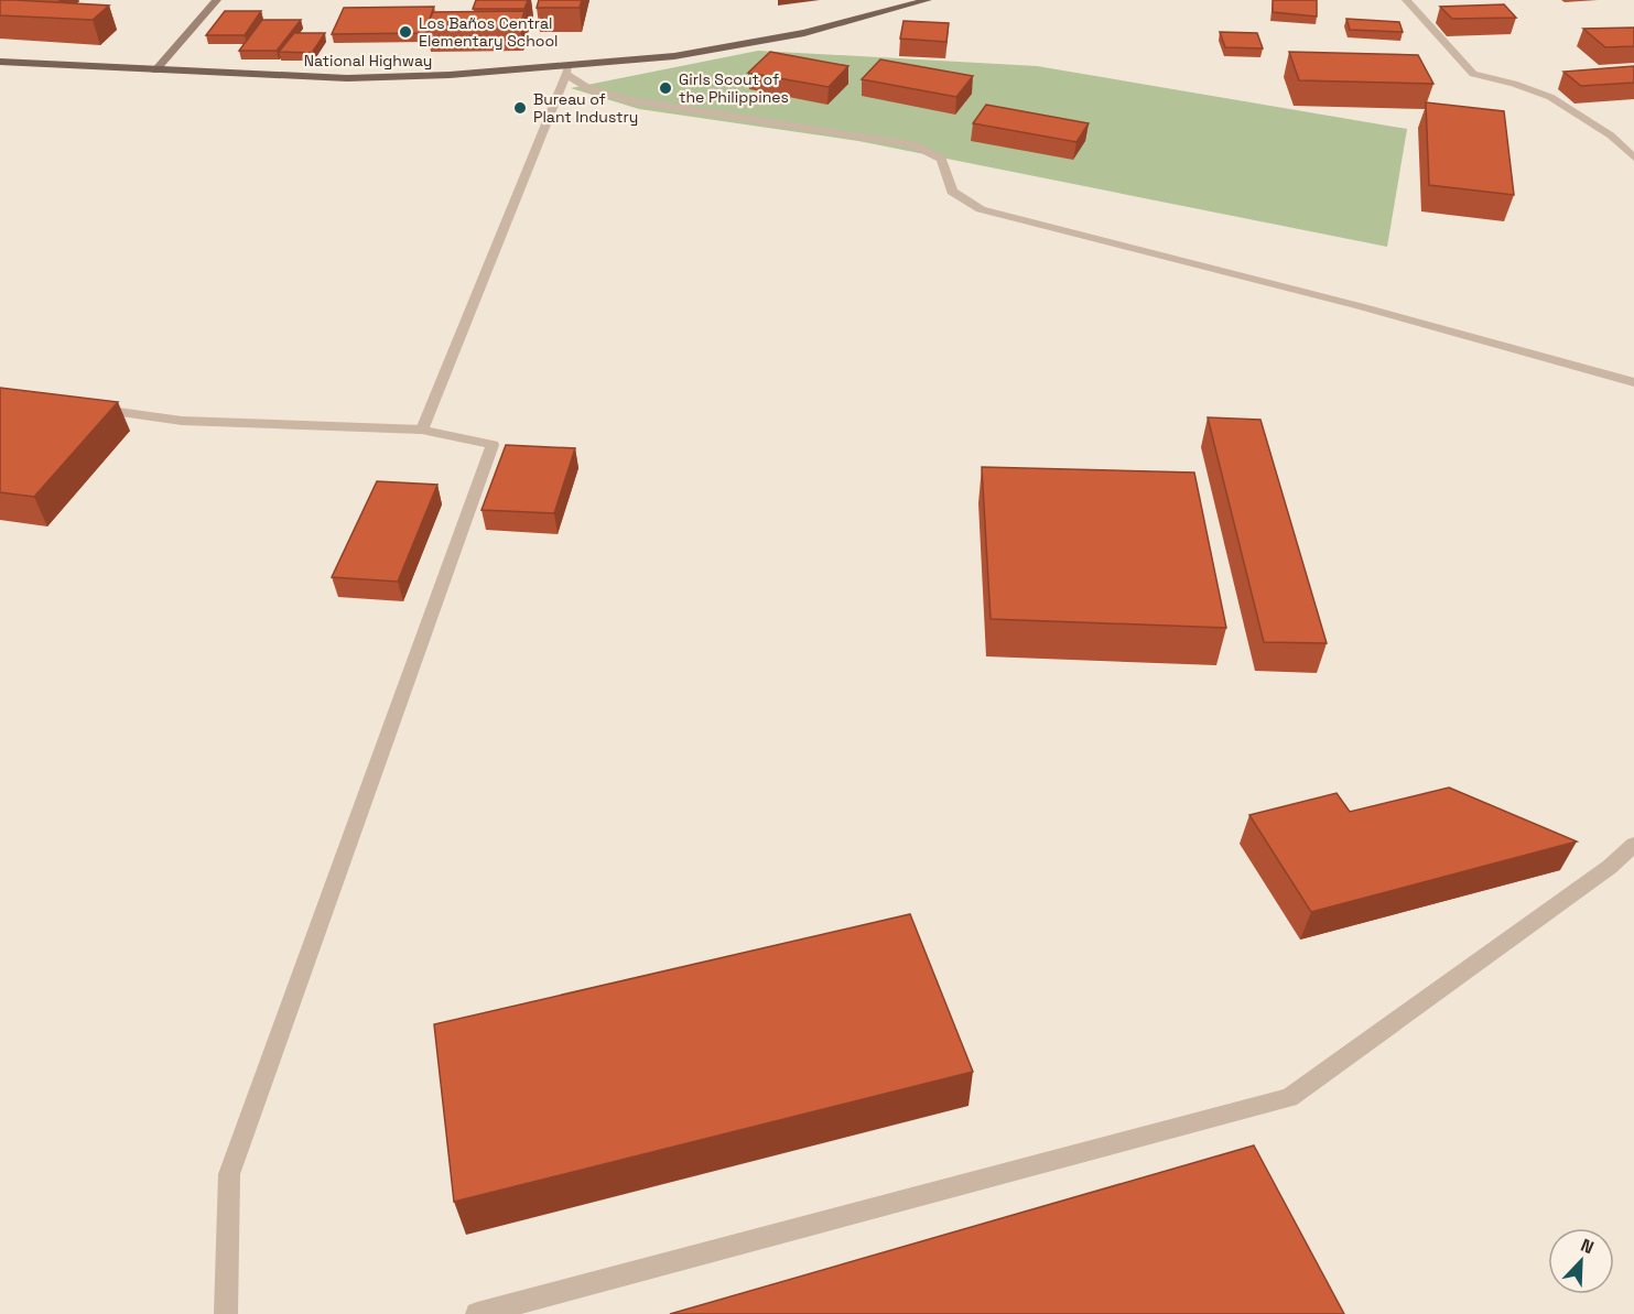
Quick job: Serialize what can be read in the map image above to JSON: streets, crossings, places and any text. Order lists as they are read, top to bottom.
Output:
{
  "streets": {
    "main road": ["National Highway"]
  },
  "places": ["Los Baños Central Elementary School", "Girls Scout of the Philippines", "Bureau of Plant Industry"],
  "north": "top right"
}
